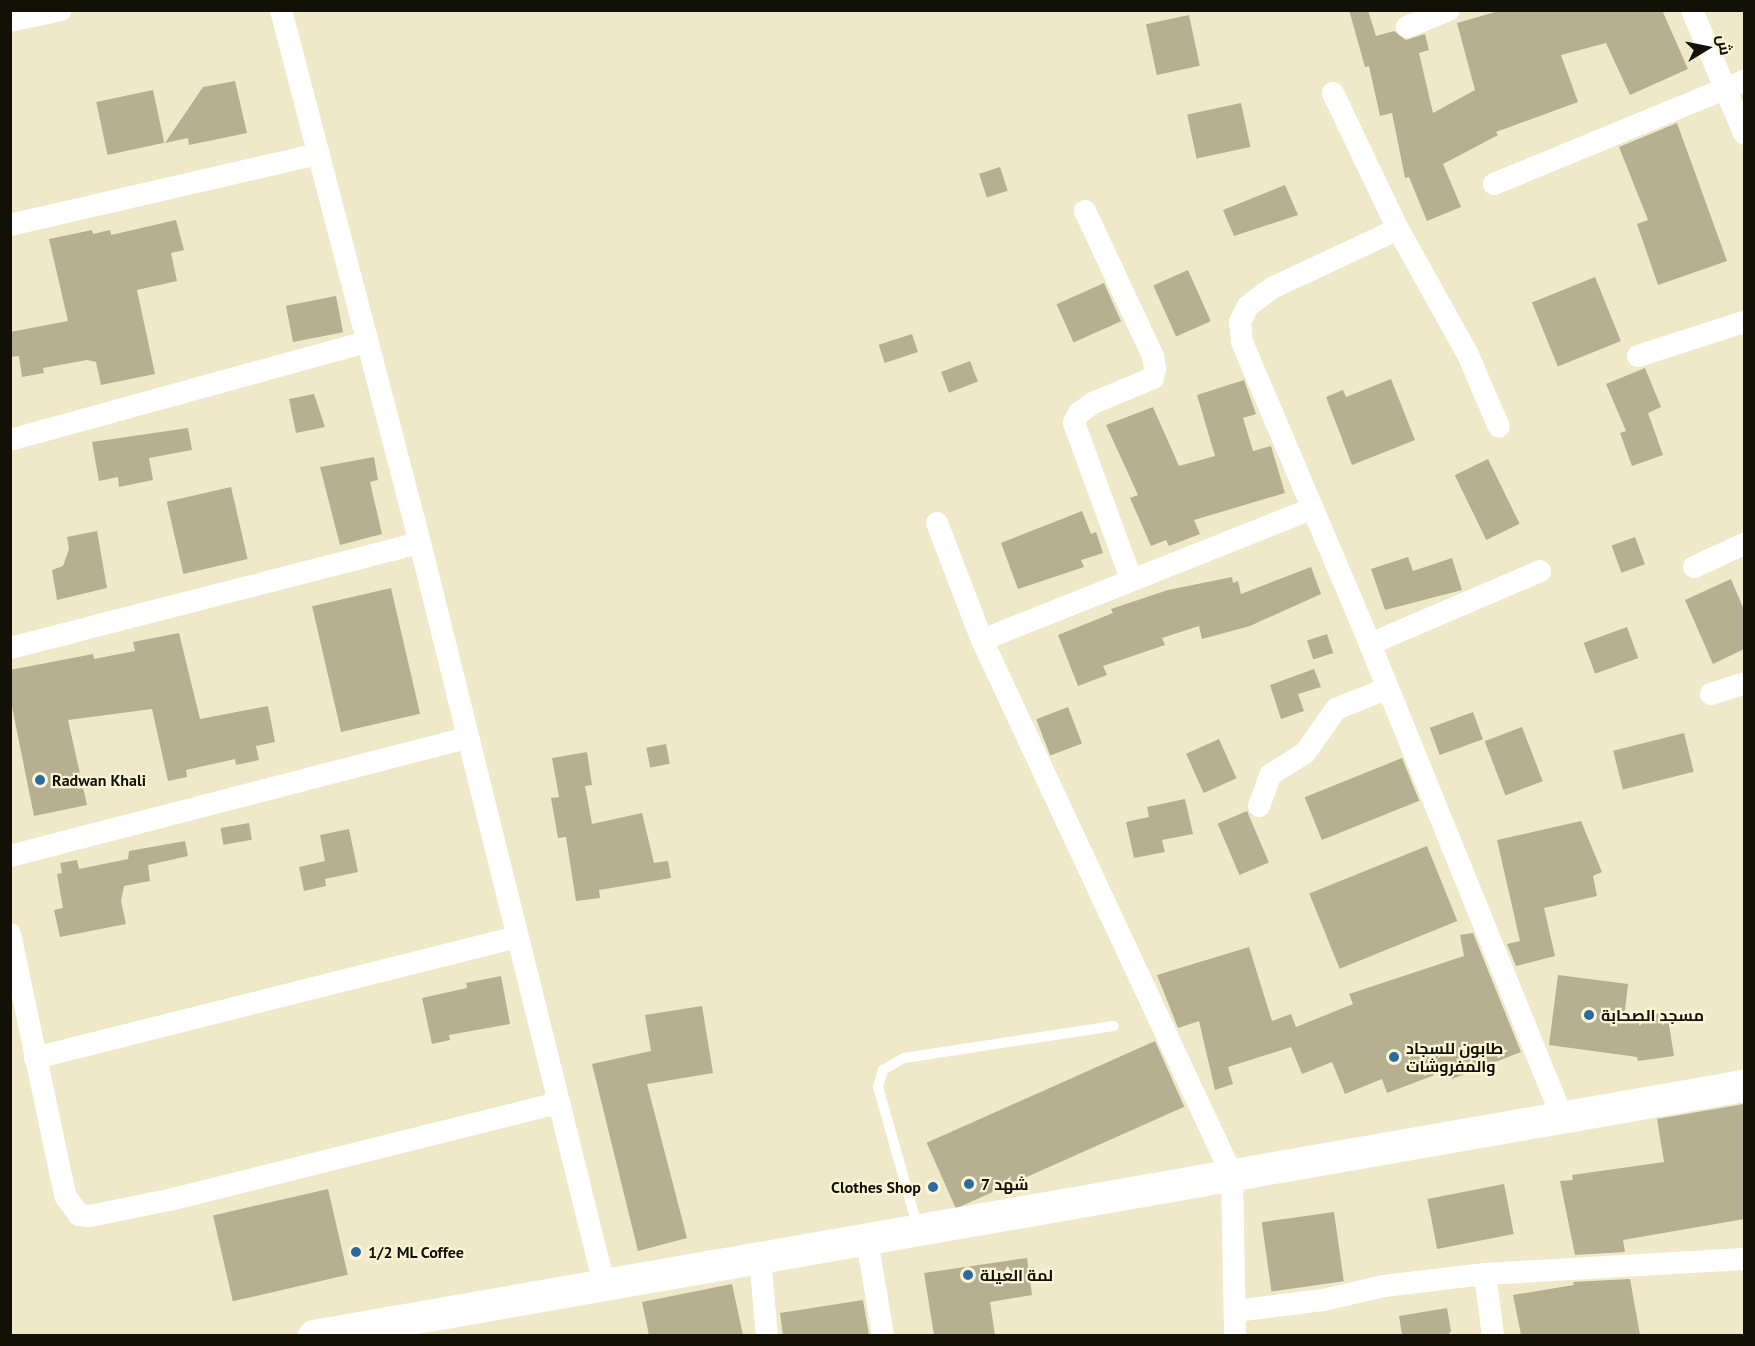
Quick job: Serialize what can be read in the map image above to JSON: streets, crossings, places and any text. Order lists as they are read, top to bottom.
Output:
{
  "places": [
    "Radwan Khali",
    "مسجد الصحابة",
    "طابون للسجاد والمفروشات",
    "شهد 7",
    "Clothes Shop",
    "1/2 ML Coffee",
    "لمة العيلة"
  ],
  "north": "right"
}
